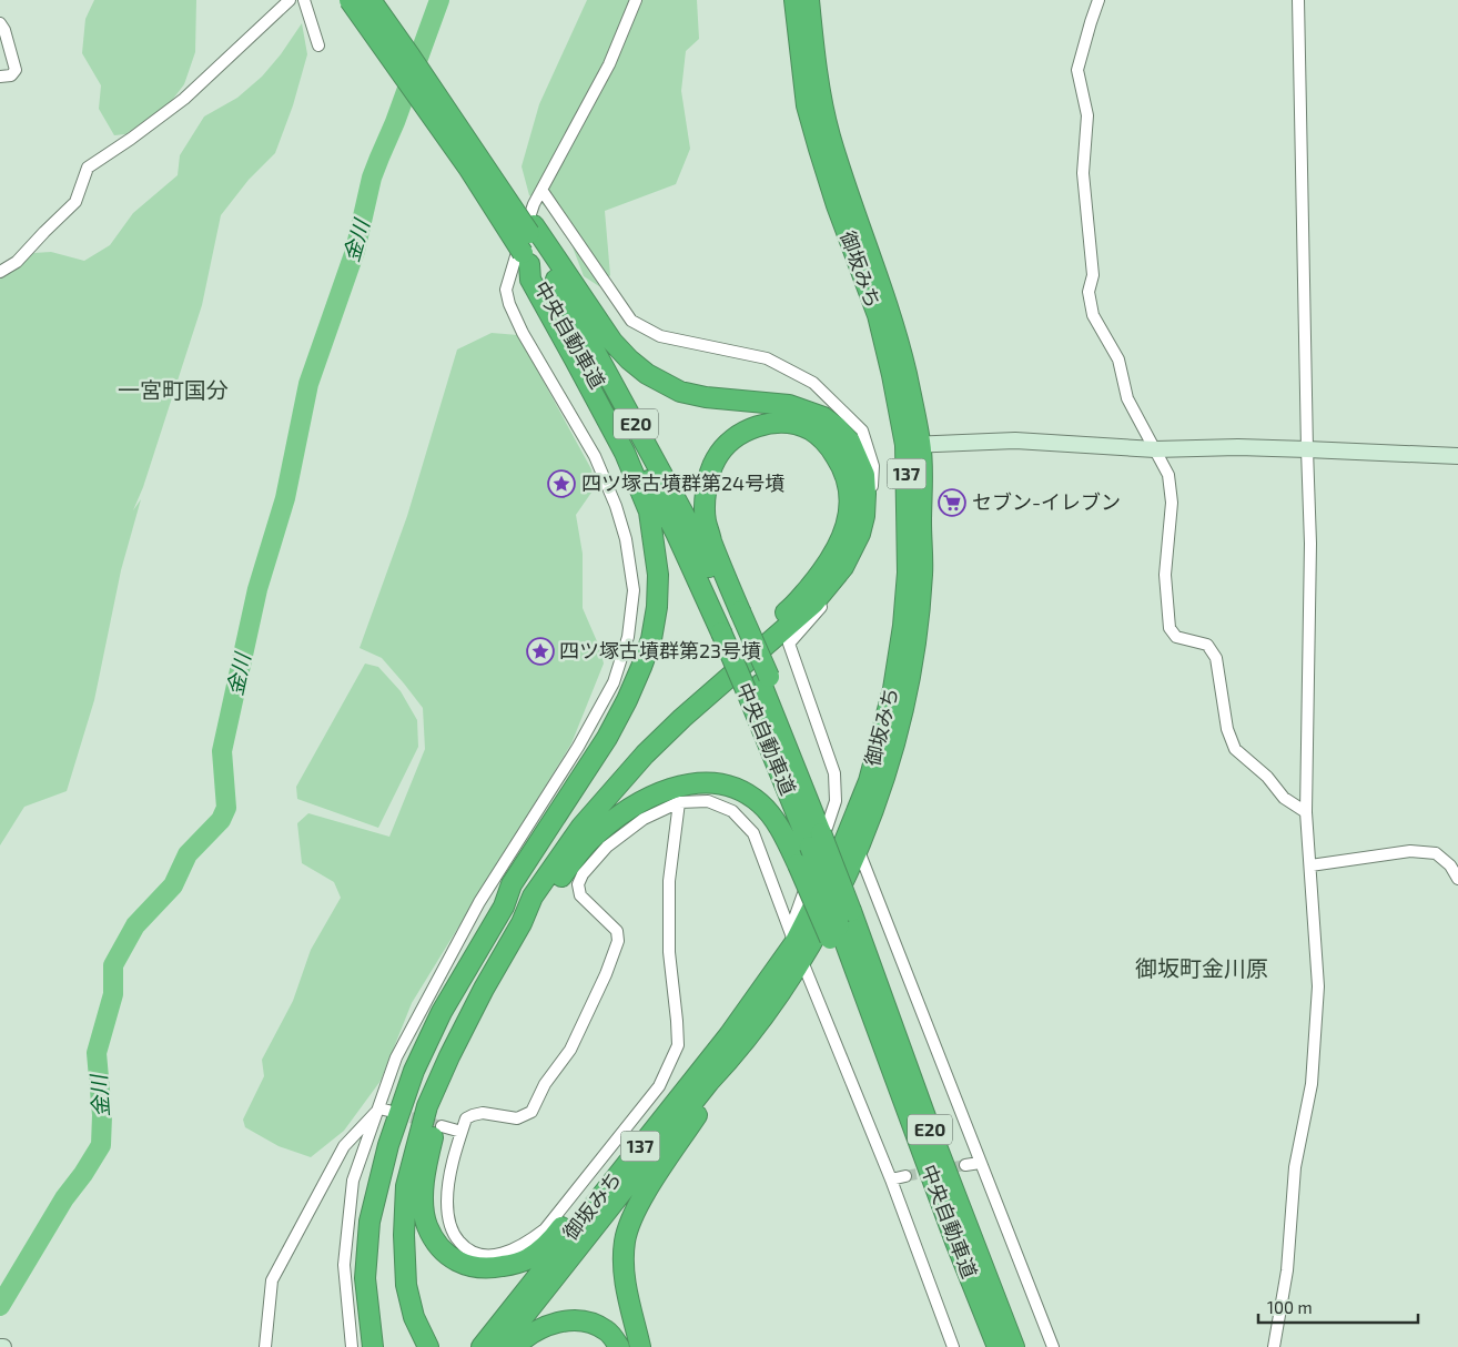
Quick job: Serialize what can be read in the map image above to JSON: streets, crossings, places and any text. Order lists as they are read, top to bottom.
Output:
{
  "streets": {
    "highway": [
      "御坂みち",
      "中央自動車道",
      "E20",
      "137"
    ]
  },
  "districts": ["一宮町国分", "御坂町金川原"],
  "water": ["金川"],
  "places": {
    "place": ["四ツ塚古墳群第24号墳", "四ツ塚古墳群第23号墳"],
    "supermarket": ["セブン-イレブン"]
  },
  "scale_bar": "100 m"
}
